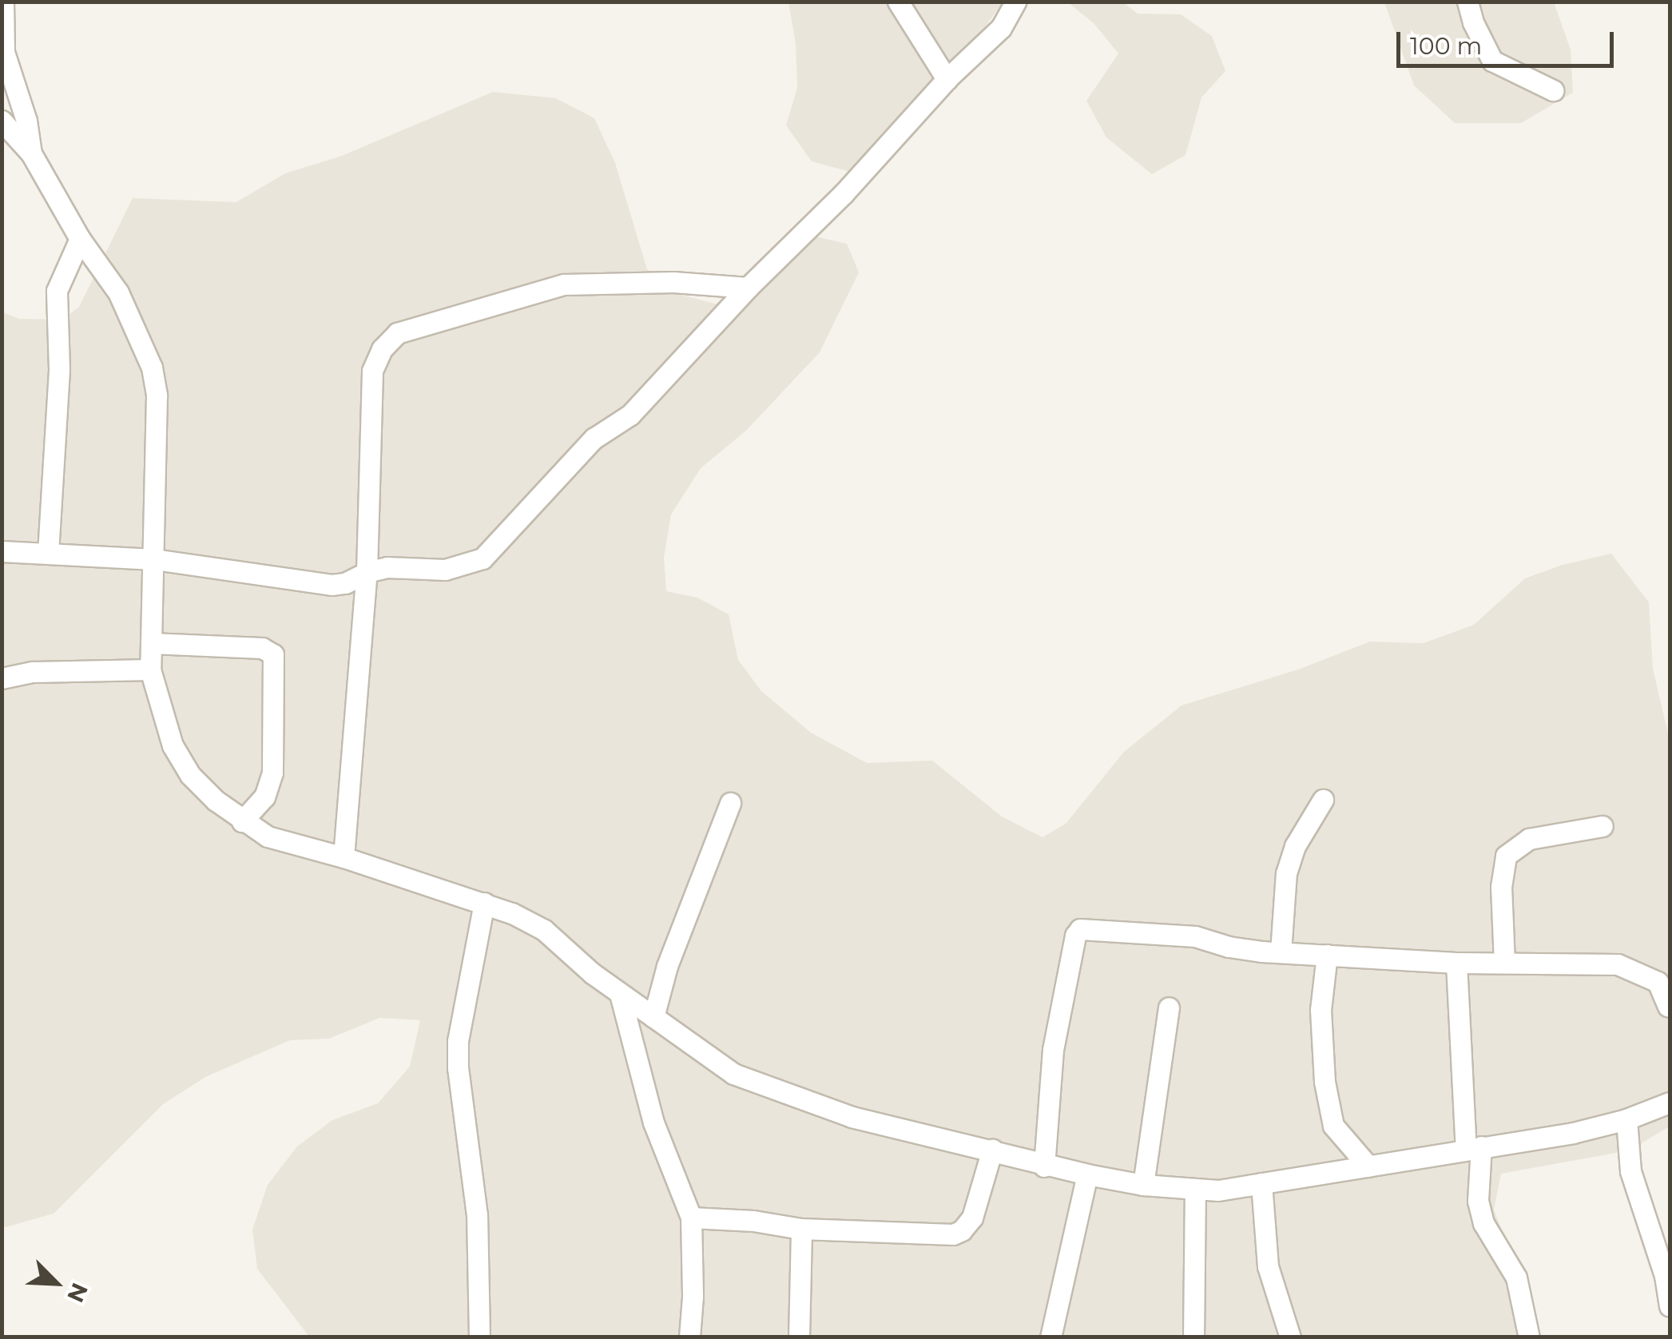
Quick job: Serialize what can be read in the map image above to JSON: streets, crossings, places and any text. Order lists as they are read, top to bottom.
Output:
{
  "scale_bar": "100 m",
  "north": "bottom right"
}
